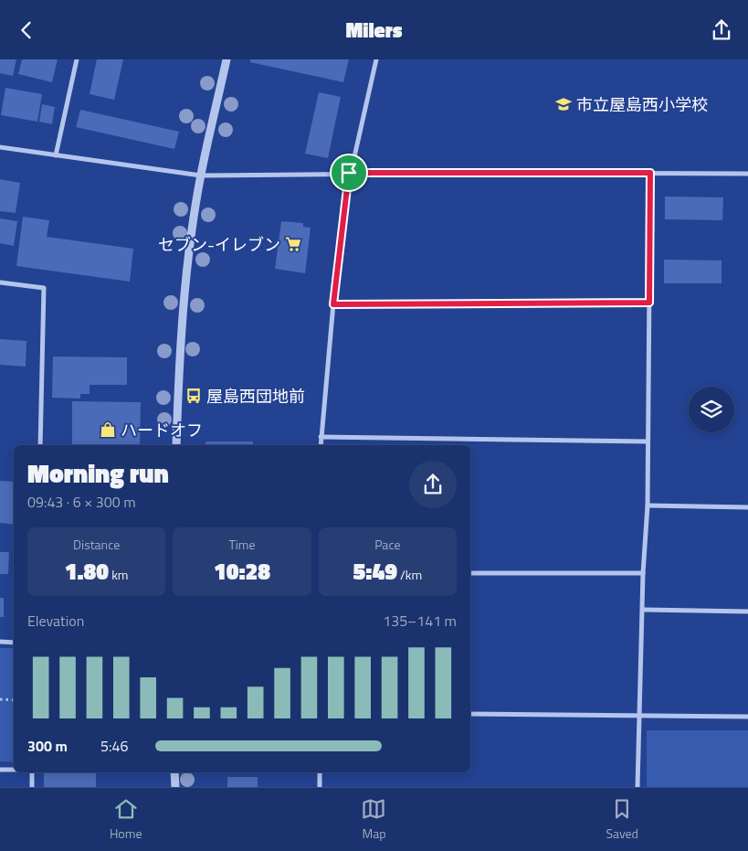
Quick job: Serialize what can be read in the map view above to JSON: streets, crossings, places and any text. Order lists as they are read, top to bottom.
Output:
{
  "places": {
    "school or university": ["市立屋島西小学校"],
    "supermarket": ["セブン-イレブン"],
    "bus stop": ["屋島西団地前"],
    "shop": ["ハードオフ"]
  },
  "page": {
    "header": "Milers",
    "heading": ["Morning run", "09:43 · 6 × 300 m"],
    "stats": [
      ["Distance", "1.80 km"],
      ["Time", "10:28"],
      ["Pace", "5:49 /km"]
    ],
    "chart": ["Elevation", "135–141 m"],
    "list": [
      {
        "name": "300 m",
        "note": "5:46"
      }
    ],
    "tabs": ["Home", "Map", "Saved"]
  }
}
